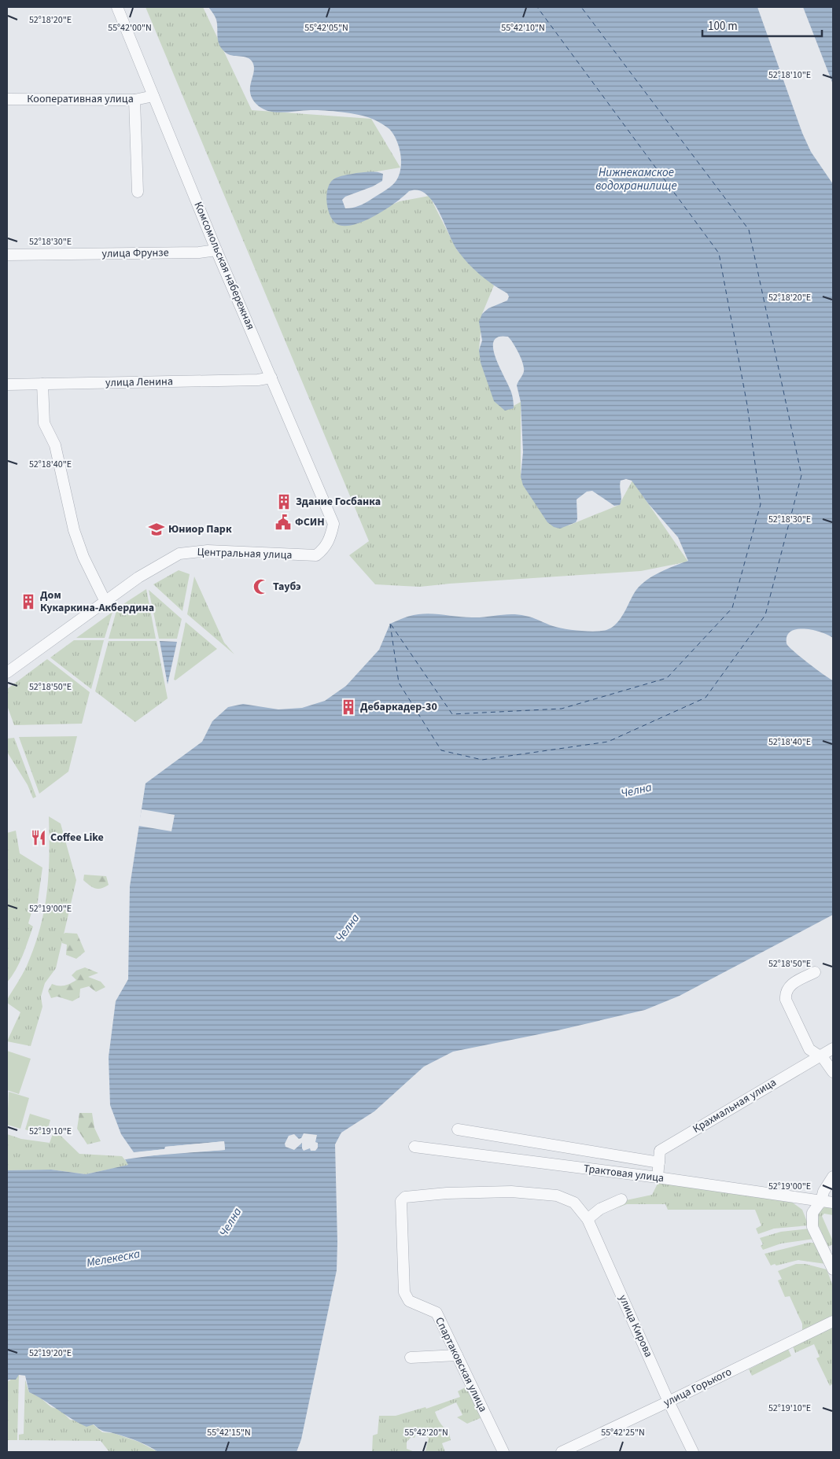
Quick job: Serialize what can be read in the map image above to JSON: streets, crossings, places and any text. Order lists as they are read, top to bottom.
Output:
{
  "streets": {
    "street": [
      "Кооперативная улица",
      "улица Фрунзе",
      "Комсомольская набережная",
      "улица Ленина",
      "Центральная улица",
      "Крахмальная улица",
      "Трактовая улица",
      "улица Кирова",
      "Спартаковская улица",
      "улица Горького"
    ]
  },
  "crossings": [
    ["Кооперативная улица", "Комсомольская набережная"],
    ["улица Фрунзе", "Комсомольская набережная"],
    ["Комсомольская набережная", "улица Ленина"],
    ["Комсомольская набережная", "Центральная улица"],
    ["Крахмальная улица", "Трактовая улица"],
    ["улица Кирова", "Спартаковская улица"],
    ["улица Кирова", "улица Горького"]
  ],
  "water": ["Нижнекамское водохранилище", "Челна", "Мелекеска"],
  "places": {
    "building": ["Здание Госбанка", "Дом Кукаркина-Акбердина", "Дебаркадер-30"],
    "public building": ["ФСИН"],
    "school or university": ["Юниор Парк"],
    "mosque": ["Таубэ"],
    "restaurant": ["Coffee Like"]
  },
  "scale_bar": "100 m",
  "coordinates": [
    "52°18'20\"E",
    "55°42'00\"N",
    "55°42'05\"N",
    "55°42'10\"N",
    "52°18'10\"E",
    "52°18'30\"E",
    "52°18'40\"E",
    "52°18'50\"E",
    "52°19'00\"E",
    "52°19'10\"E",
    "52°19'20\"E",
    "55°42'15\"N",
    "55°42'20\"N",
    "55°42'25\"N"
  ]
}
